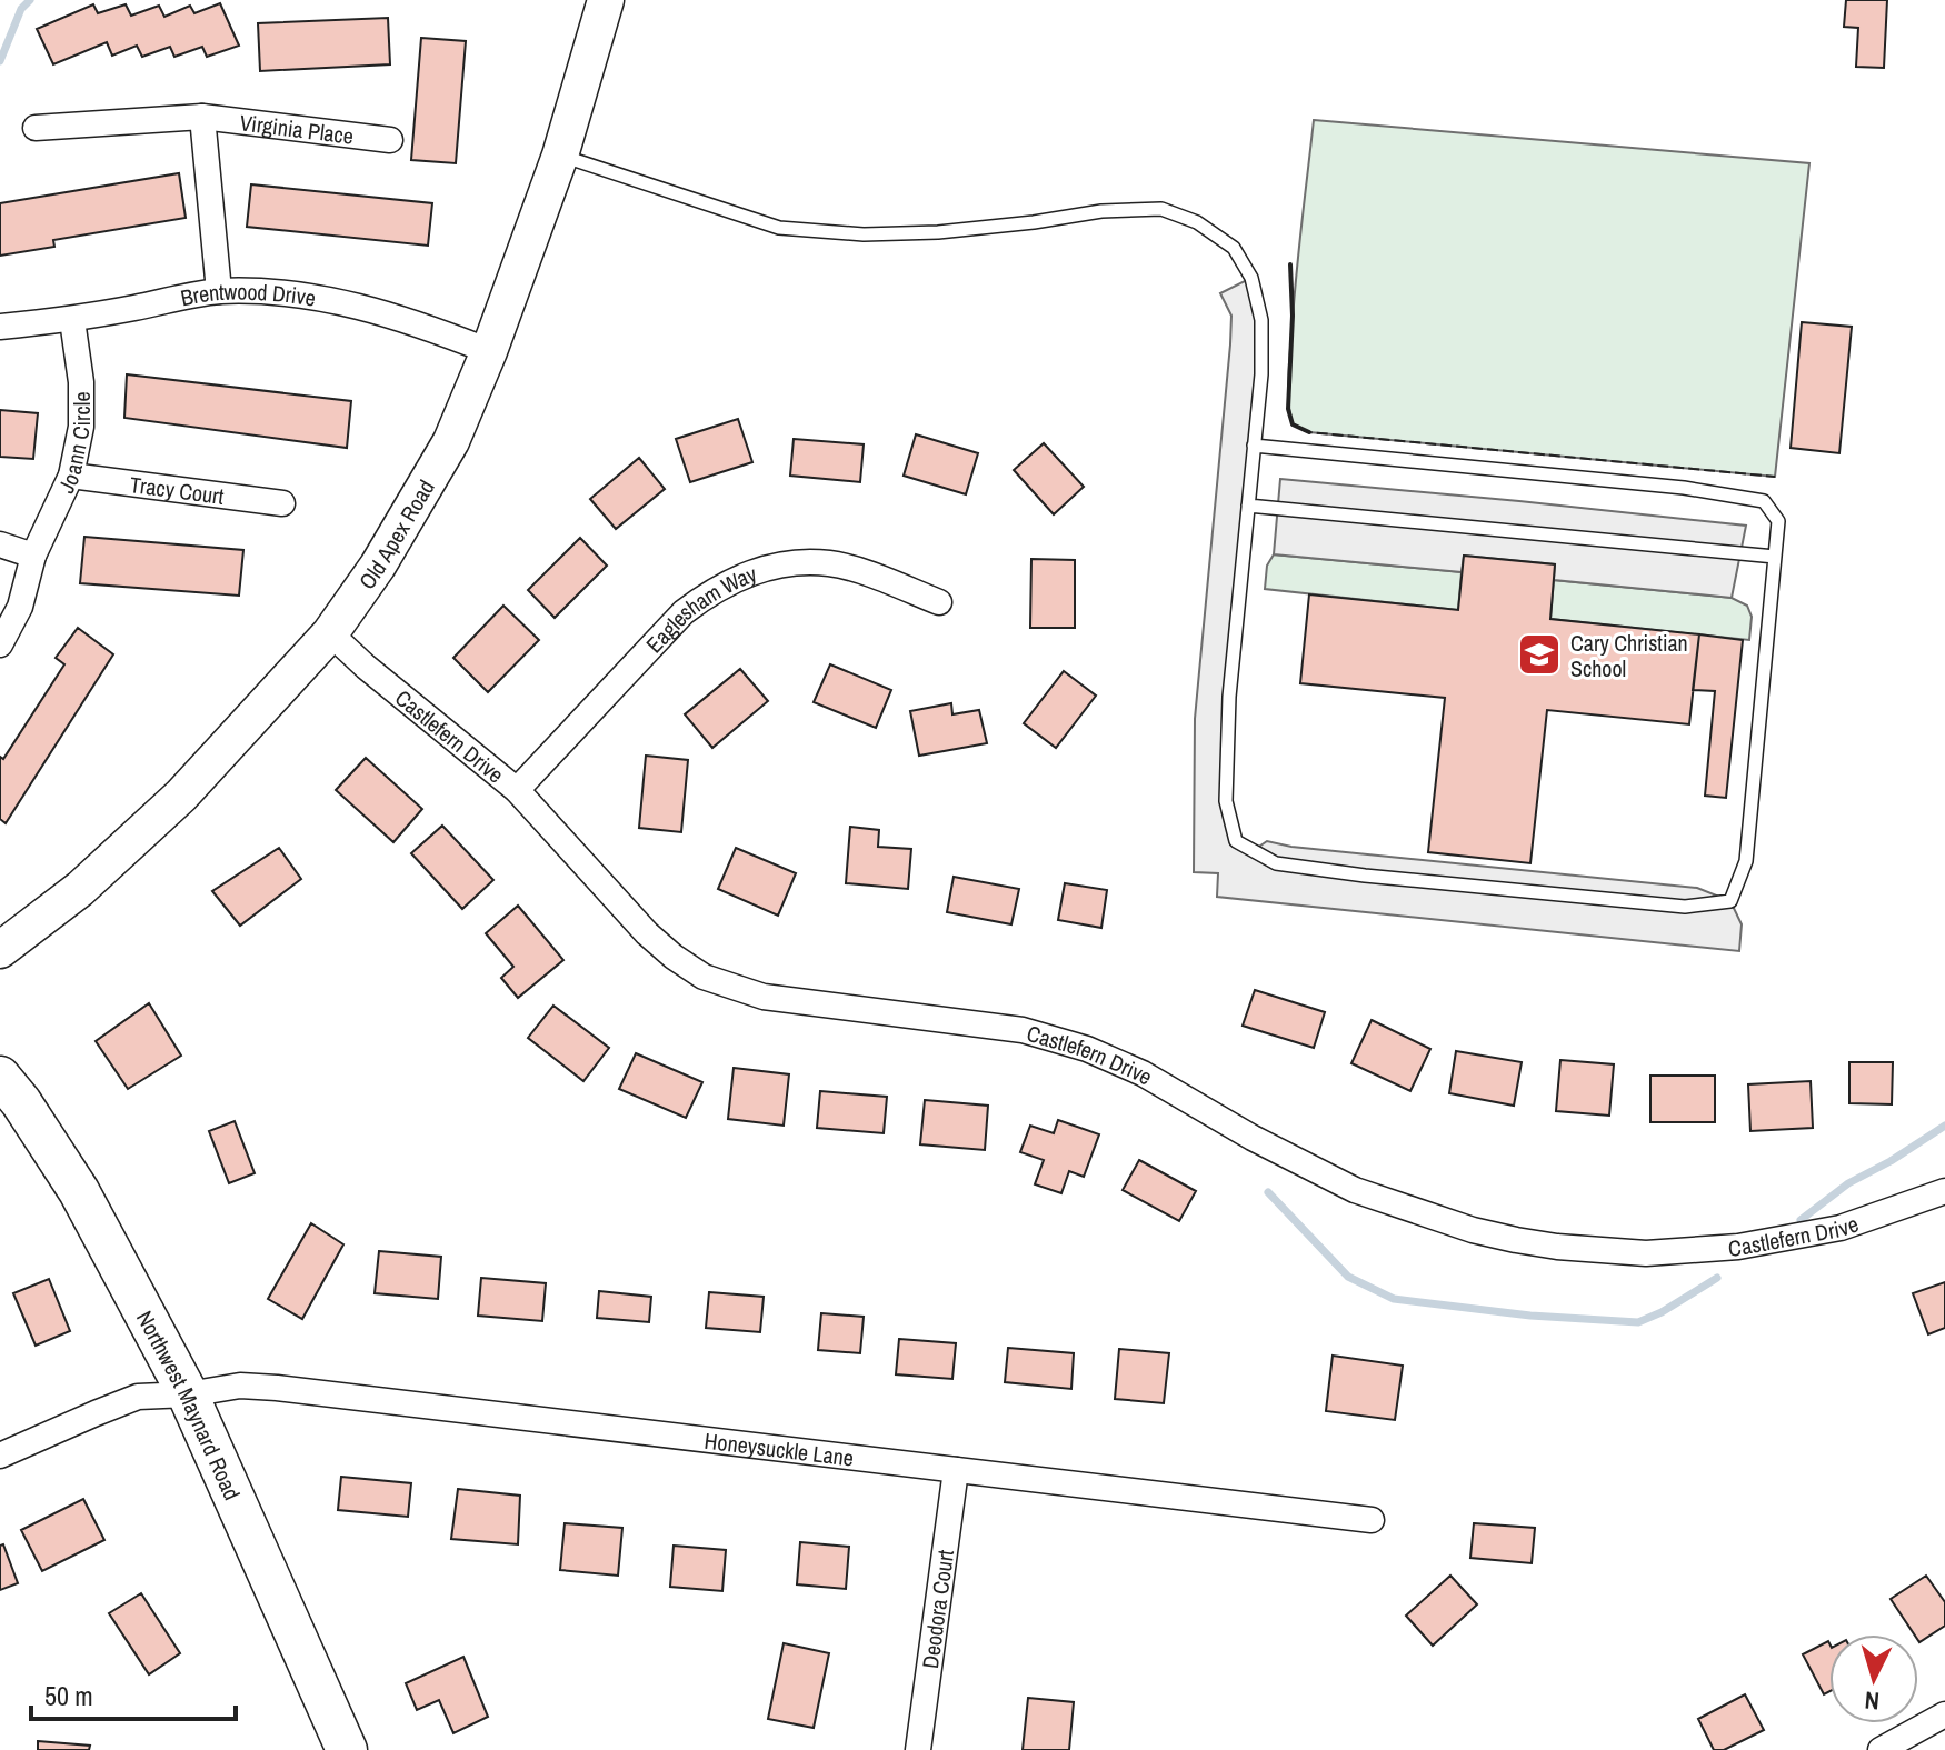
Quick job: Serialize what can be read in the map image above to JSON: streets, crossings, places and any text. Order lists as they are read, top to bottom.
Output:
{
  "streets": {
    "main road": ["Old Apex Road", "Northwest Maynard Road"],
    "street": [
      "Virginia Place",
      "Brentwood Drive",
      "Joann Circle",
      "Tracy Court",
      "Eaglesham Way",
      "Castlefern Drive",
      "Honeysuckle Lane",
      "Deodora Court"
    ]
  },
  "crossings": [
    ["Virginia Place", "Brentwood Drive"],
    ["Brentwood Drive", "Joann Circle"],
    ["Brentwood Drive", "Old Apex Road"],
    ["Joann Circle", "Tracy Court"],
    ["Old Apex Road", "Castlefern Drive"],
    ["Eaglesham Way", "Castlefern Drive"],
    ["Northwest Maynard Road", "Honeysuckle Lane"],
    ["Honeysuckle Lane", "Deodora Court"]
  ],
  "places": {
    "school or university": ["Cary Christian School"]
  },
  "scale_bar": "50 m",
  "north": "bottom"
}
